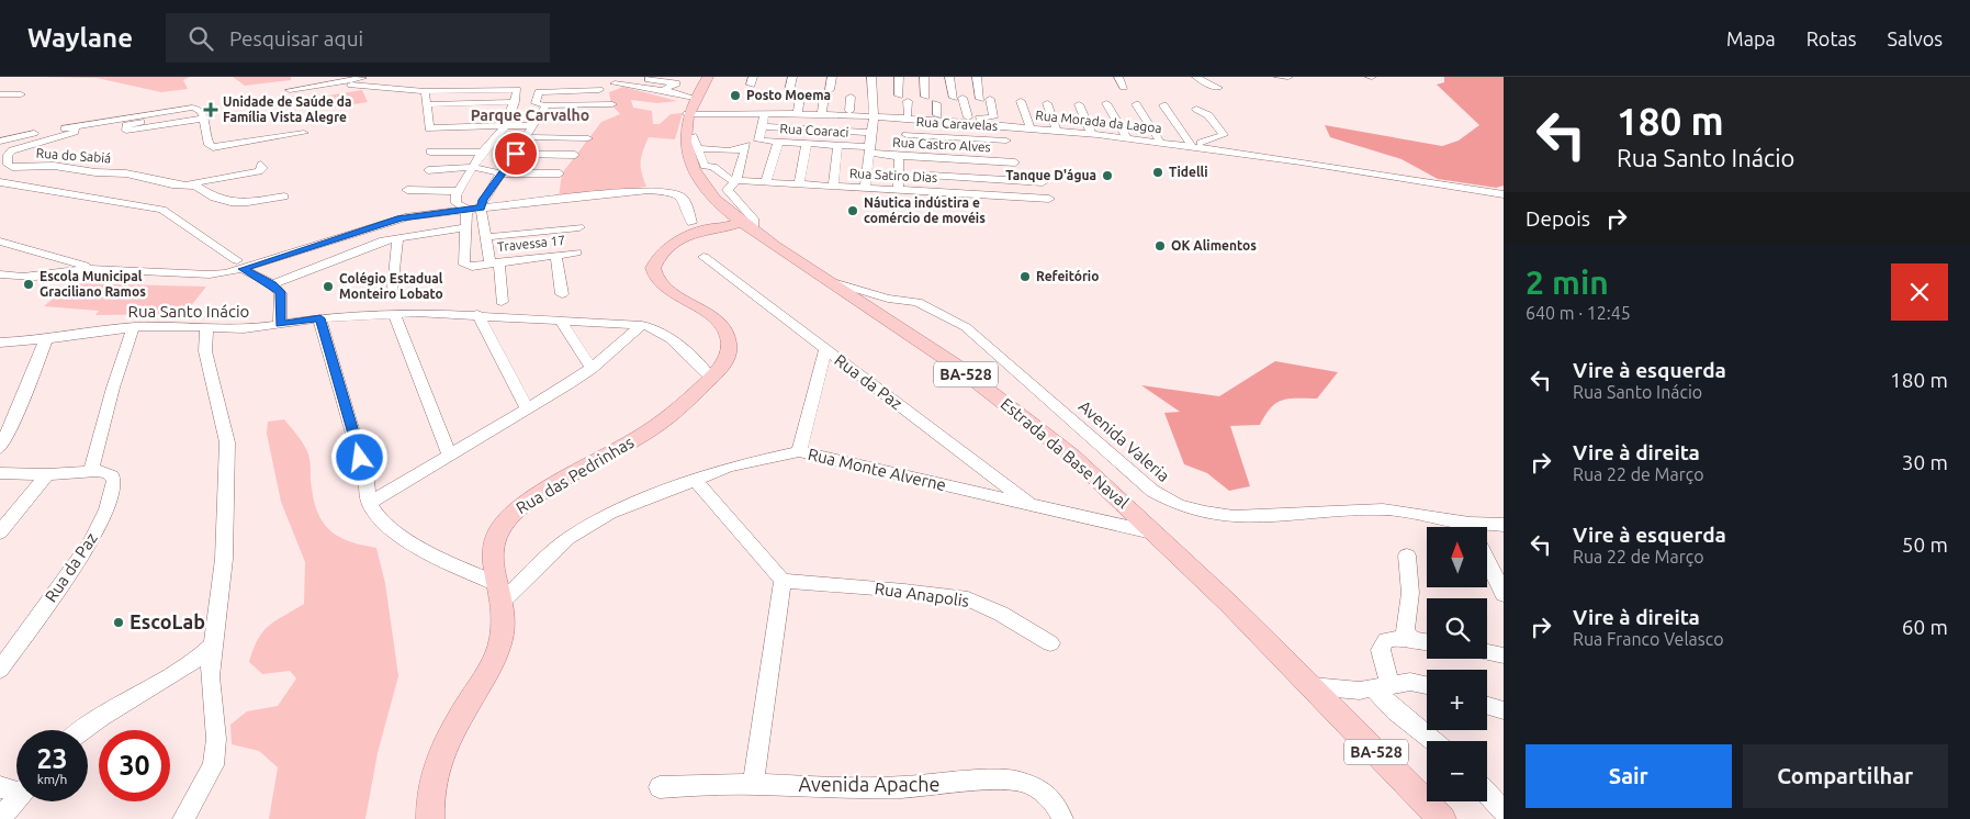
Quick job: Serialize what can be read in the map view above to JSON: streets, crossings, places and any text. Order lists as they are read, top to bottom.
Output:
{
  "streets": {
    "main road": ["BA-528", "Estrada da Base Naval", "Rua das Pedrinhas"],
    "street": [
      "Rua Morada da Lagoa",
      "Rua Caravelas",
      "Rua Coaraci",
      "Rua Castro Alves",
      "Rua do Sabiá",
      "Rua Satiro Dias",
      "Travessa 17",
      "Rua Santo Inácio",
      "Rua da Paz",
      "Avenida Valeria",
      "Rua Monte Alverne",
      "Rua Anapolis",
      "Avenida Apache"
    ]
  },
  "crossings": [
    ["Rua Morada da Lagoa", "Rua Castro Alves"],
    ["Rua Morada da Lagoa", "Estrada da Base Naval"],
    ["Rua Coaraci", "Rua Castro Alves"],
    ["BA-528", "Estrada da Base Naval"],
    ["Rua da Paz", "Rua Monte Alverne"],
    ["Avenida Valeria", "Estrada da Base Naval"],
    ["Estrada da Base Naval", "Rua Monte Alverne"],
    ["Estrada da Base Naval", "Rua das Pedrinhas"],
    ["Rua Monte Alverne", "Rua das Pedrinhas"]
  ],
  "districts": ["Parque Carvalho"],
  "places": {
    "other": [
      "Posto Moema",
      "Tidelli",
      "Tanque D'água",
      "Náutica indústira e comércio de movéis",
      "OK Alimentos",
      "Refeitório",
      "Escola Municipal Graciliano Ramos",
      "Colégio Estadual Monteiro Lobato",
      "EscoLab"
    ],
    "health": ["Unidade de Saúde da Família Vista Alegre"]
  },
  "north": "top",
  "page": {
    "header": "Waylane",
    "search": "Pesquisar aqui",
    "nav": ["Mapa", "Rotas", "Salvos"],
    "turn": ["180 m", "Rua Santo Inácio"],
    "then": "Depois",
    "heading": ["2 min", "640 m · 12:45"],
    "list": [
      {
        "name": "Vire à esquerda",
        "note": "Rua Santo Inácio",
        "value": "180 m"
      },
      {
        "name": "Vire à direita",
        "note": "Rua 22 de Março",
        "value": "30 m"
      },
      {
        "name": "Vire à esquerda",
        "note": "Rua 22 de Março",
        "value": "50 m"
      },
      {
        "name": "Vire à direita",
        "note": "Rua Franco Velasco",
        "value": "60 m"
      }
    ],
    "map_buttons": ["+", "−"],
    "speed": "23 km/h",
    "limit": "30",
    "buttons": ["Sair", "Compartilhar"]
  }
}
